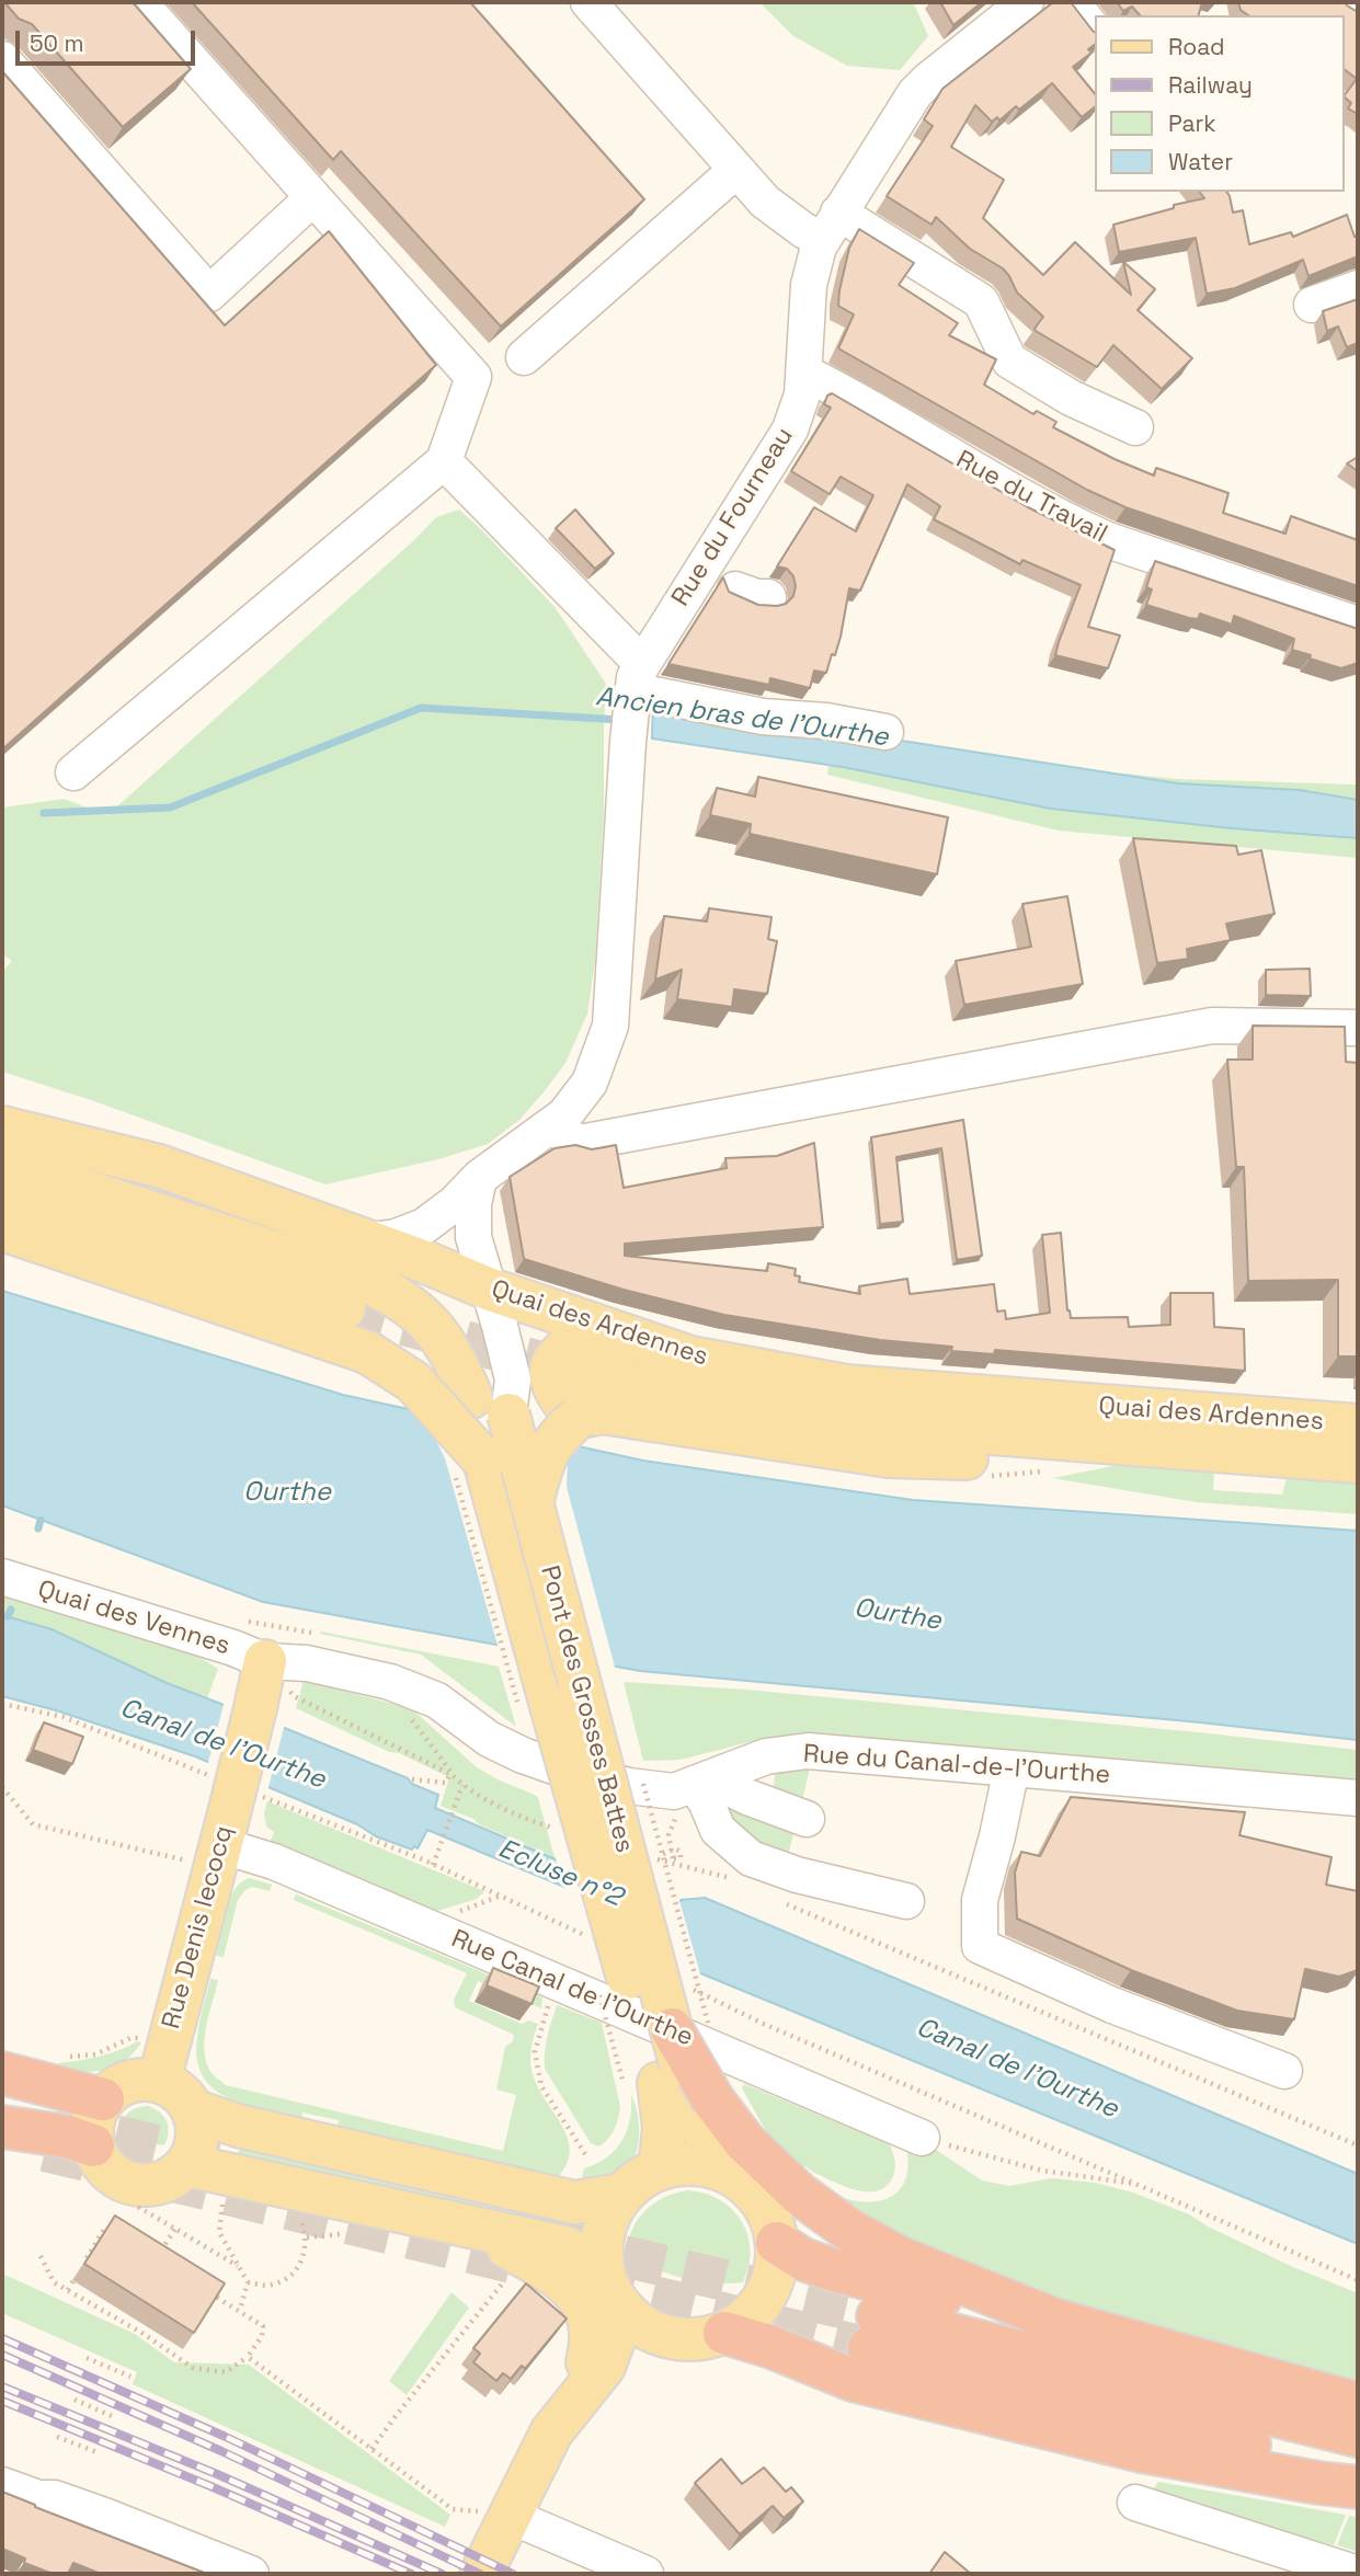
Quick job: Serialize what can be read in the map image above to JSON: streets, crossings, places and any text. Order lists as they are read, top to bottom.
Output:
{
  "streets": {
    "main road": ["Quai des Ardennes", "Pont des Grosses Battes", "Rue Denis lecocq"],
    "street": [
      "Rue du Travail",
      "Rue du Fourneau",
      "Quai des Vennes",
      "Rue du Canal-de-l'Ourthe",
      "Rue Canal de l'Ourthe"
    ]
  },
  "crossings": [
    ["Rue du Travail", "Rue du Fourneau"],
    ["Rue du Fourneau", "Quai des Ardennes"],
    ["Quai des Vennes", "Rue du Canal-de-l'Ourthe"],
    ["Quai des Vennes", "Rue Denis lecocq"],
    ["Rue du Canal-de-l'Ourthe", "Rue Denis lecocq"],
    ["Rue Denis lecocq", "Rue Canal de l'Ourthe"]
  ],
  "water": [
    "Ancien bras de l'Ourthe",
    "Ourthe",
    "Canal de l'Ourthe",
    "Ecluse n°2"
  ],
  "legend": [
    "Road",
    "Railway",
    "Park",
    "Water"
  ],
  "scale_bar": "50 m"
}
